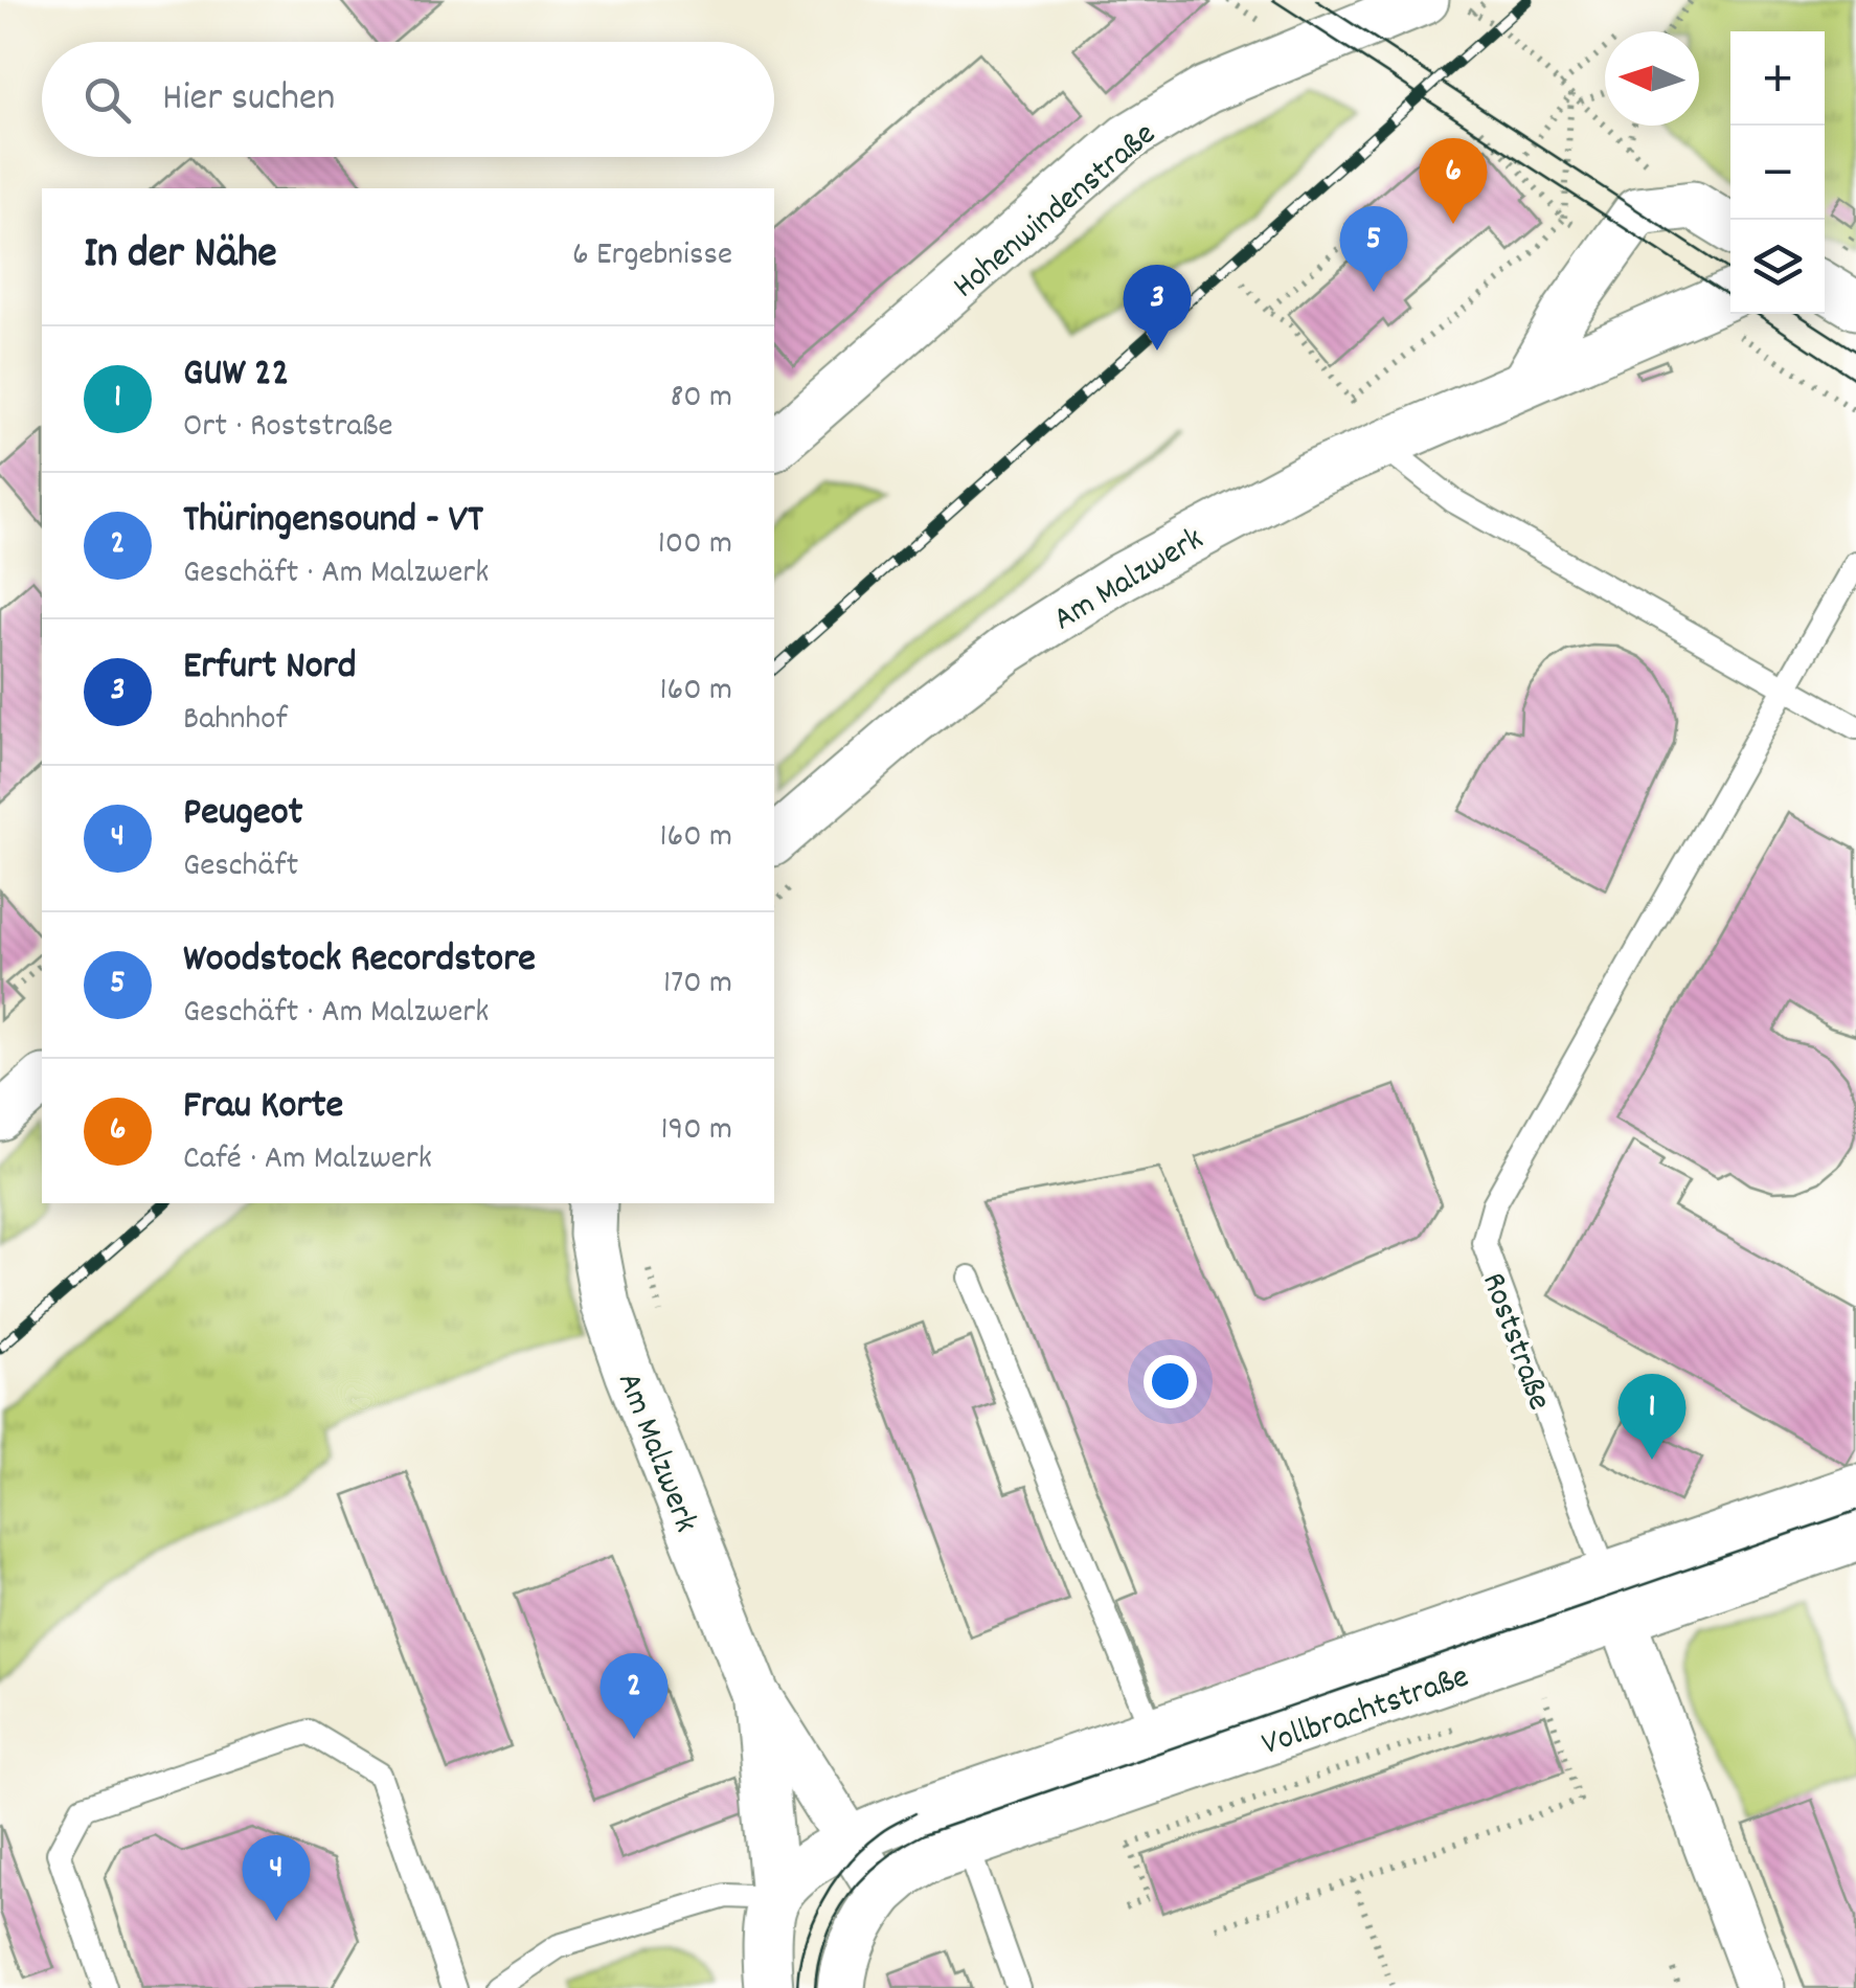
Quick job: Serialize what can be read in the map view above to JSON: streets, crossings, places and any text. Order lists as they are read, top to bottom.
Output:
{
  "streets": {
    "street": [
      "Hohenwindenstraße",
      "Am Malzwerk",
      "Roststraße",
      "Vollbrachtstraße"
    ]
  },
  "crossings": [
    ["Roststraße", "Vollbrachtstraße"]
  ],
  "north": "left",
  "page": {
    "map_buttons": ["+", "−"],
    "search": "Hier suchen",
    "pins": [
      "6",
      "5",
      "3",
      "1",
      "2",
      "4"
    ],
    "heading": ["In der Nähe", "6 Ergebnisse"],
    "list": [
      {
        "mark": "1",
        "name": "GUW 22",
        "note": "Ort · Roststraße",
        "value": "80 m"
      },
      {
        "mark": "2",
        "name": "Thüringensound - VT",
        "note": "Geschäft · Am Malzwerk",
        "value": "100 m"
      },
      {
        "mark": "3",
        "name": "Erfurt Nord",
        "note": "Bahnhof",
        "value": "160 m"
      },
      {
        "mark": "4",
        "name": "Peugeot",
        "note": "Geschäft",
        "value": "160 m"
      },
      {
        "mark": "5",
        "name": "Woodstock Recordstore",
        "note": "Geschäft · Am Malzwerk",
        "value": "170 m"
      },
      {
        "mark": "6",
        "name": "Frau Korte",
        "note": "Café · Am Malzwerk",
        "value": "190 m"
      }
    ]
  }
}
